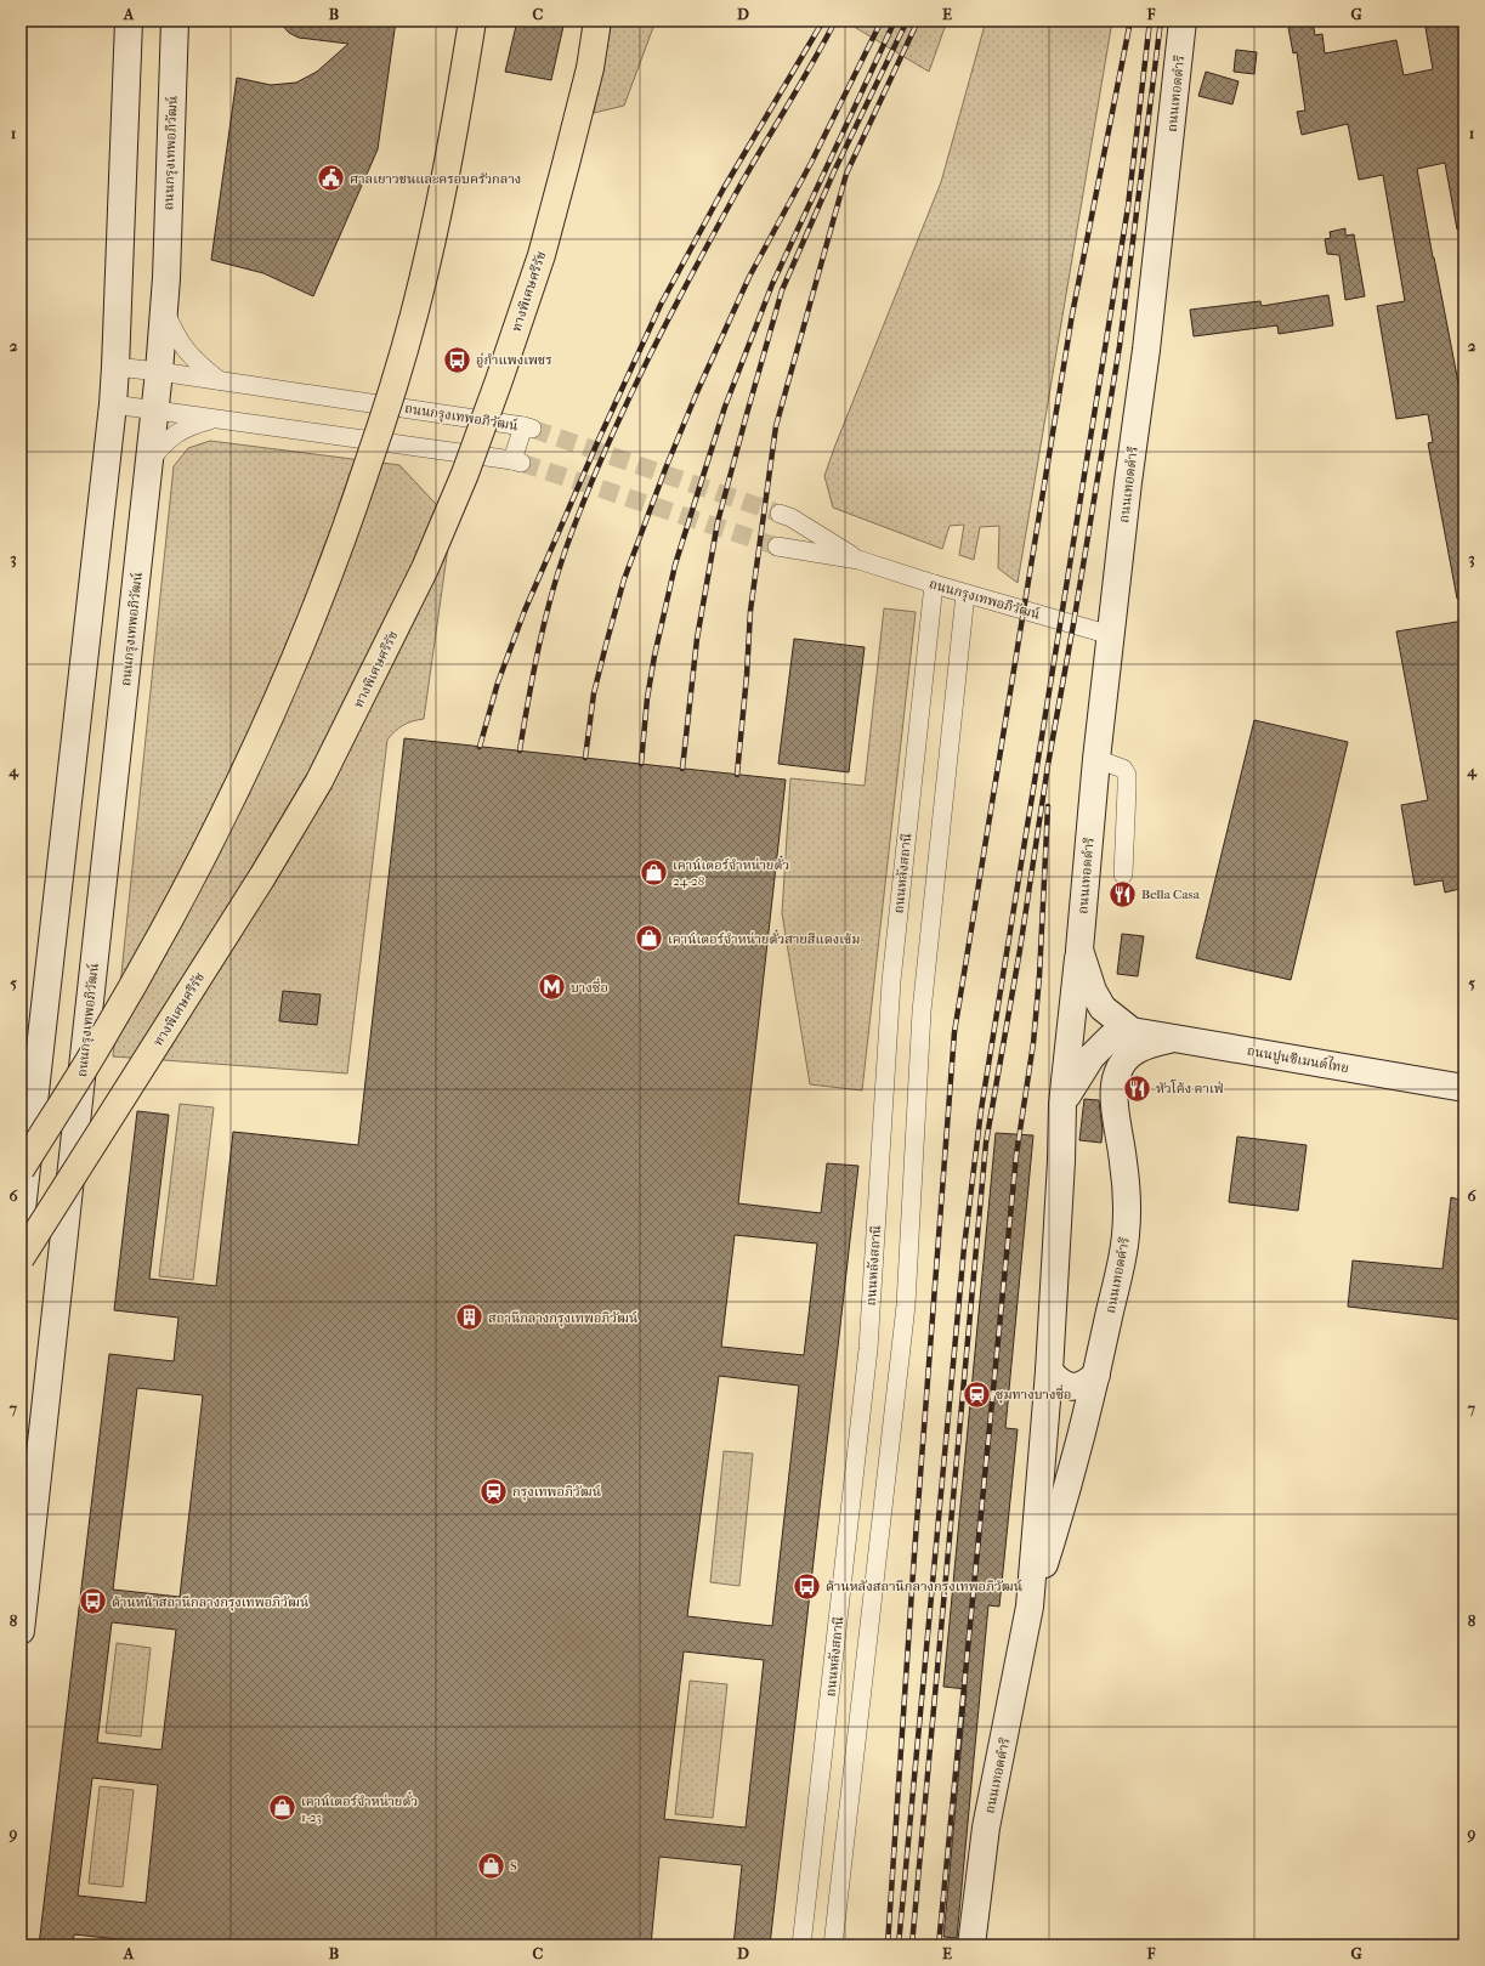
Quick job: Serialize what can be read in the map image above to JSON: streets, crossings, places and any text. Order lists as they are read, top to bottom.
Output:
{
  "streets": {
    "highway": ["ทางพิเศษศรีรัช"],
    "street": [
      "ถนนเทอดดำริ",
      "ถนนกรุงเทพอภิวัฒน์",
      "ถนนหลังสถานี",
      "ถนนปูนซิเมนต์ไทย"
    ]
  },
  "crossings": [
    ["ถนนเทอดดำริ", "ถนนกรุงเทพอภิวัฒน์"],
    ["ถนนเทอดดำริ", "ถนนปูนซิเมนต์ไทย"],
    ["ถนนกรุงเทพอภิวัฒน์", "ถนนหลังสถานี"]
  ],
  "places": {
    "public building": ["ศาลเยาวชนและครอบครัวกลาง"],
    "bus stop": ["อู่กำแพงเพชร", "ด้านหลังสถานีกลางกรุงเทพอภิวัฒน์", "ด้านหน้าสถานีกลางกรุงเทพอภิวัฒน์"],
    "shop": [
      "เคาน์เตอร์จำหน่ายตั๋ว 24-28",
      "เคาน์เตอร์จำหน่ายตั๋วสายสีแดงเข้ม",
      "เคาน์เตอร์จำหน่ายตั๋ว 1-23",
      "S"
    ],
    "restaurant": ["Bella Casa", "หัวโค้ง คาเฟ่"],
    "metro station": ["บางซื่อ"],
    "building": ["สถานีกลางกรุงเทพอภิวัฒน์"],
    "station": ["ชุมทางบางซื่อ", "กรุงเทพอภิวัฒน์"]
  },
  "grid": {
    "columns": [
      "A",
      "B",
      "C",
      "D",
      "E",
      "F",
      "G"
    ],
    "rows": [
      "1",
      "2",
      "3",
      "4",
      "5",
      "6",
      "7",
      "8",
      "9"
    ]
  }
}
